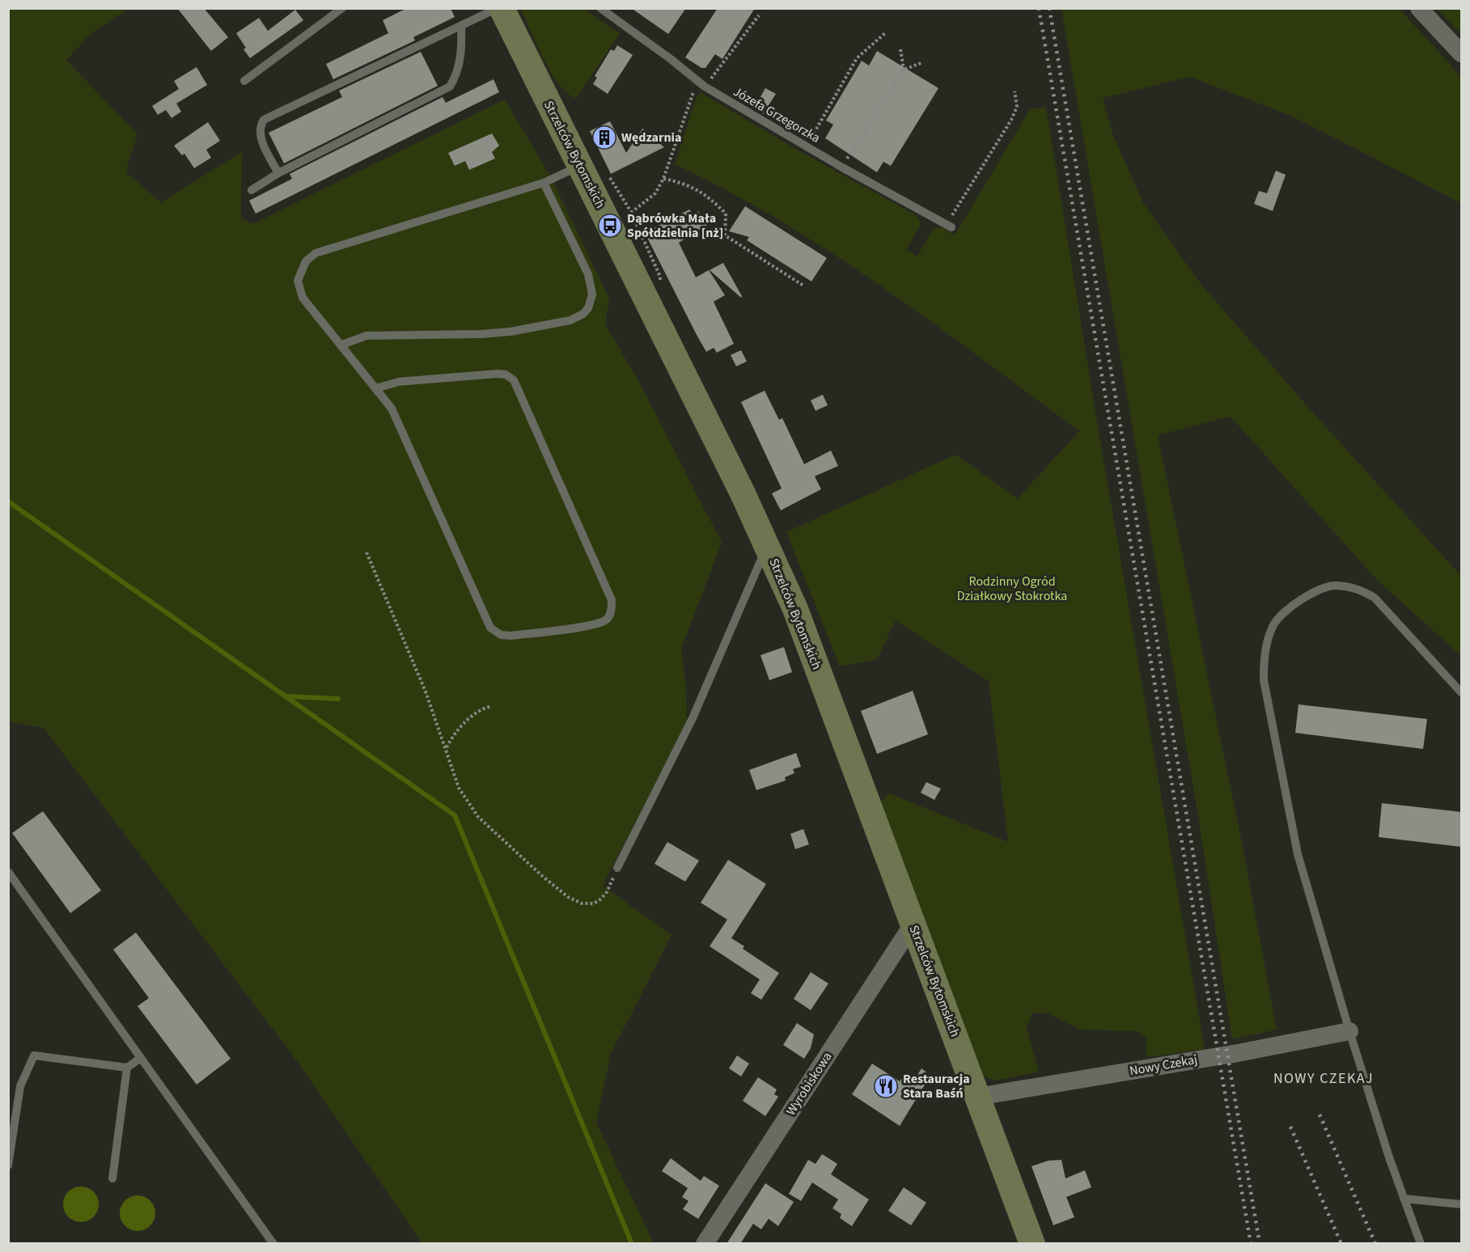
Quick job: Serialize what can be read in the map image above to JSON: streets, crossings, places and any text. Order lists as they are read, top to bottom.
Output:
{
  "streets": {
    "street": ["Strzelców Bytomskich", "Nowy Czekaj", "Wyrobiskowa"],
    "lane": ["Józefa Grzegorzka"]
  },
  "crossings": [
    ["Strzelców Bytomskich", "Nowy Czekaj"],
    ["Strzelców Bytomskich", "Wyrobiskowa"]
  ],
  "districts": ["NOWY CZEKAJ"],
  "parks": ["Rodzinny Ogród Działkowy Stokrotka"],
  "places": {
    "building": ["Wędzarnia"],
    "bus stop": ["Dąbrówka Mała Spółdzielnia [nż]"],
    "restaurant": ["Restauracja Stara Baśń"]
  }
}
